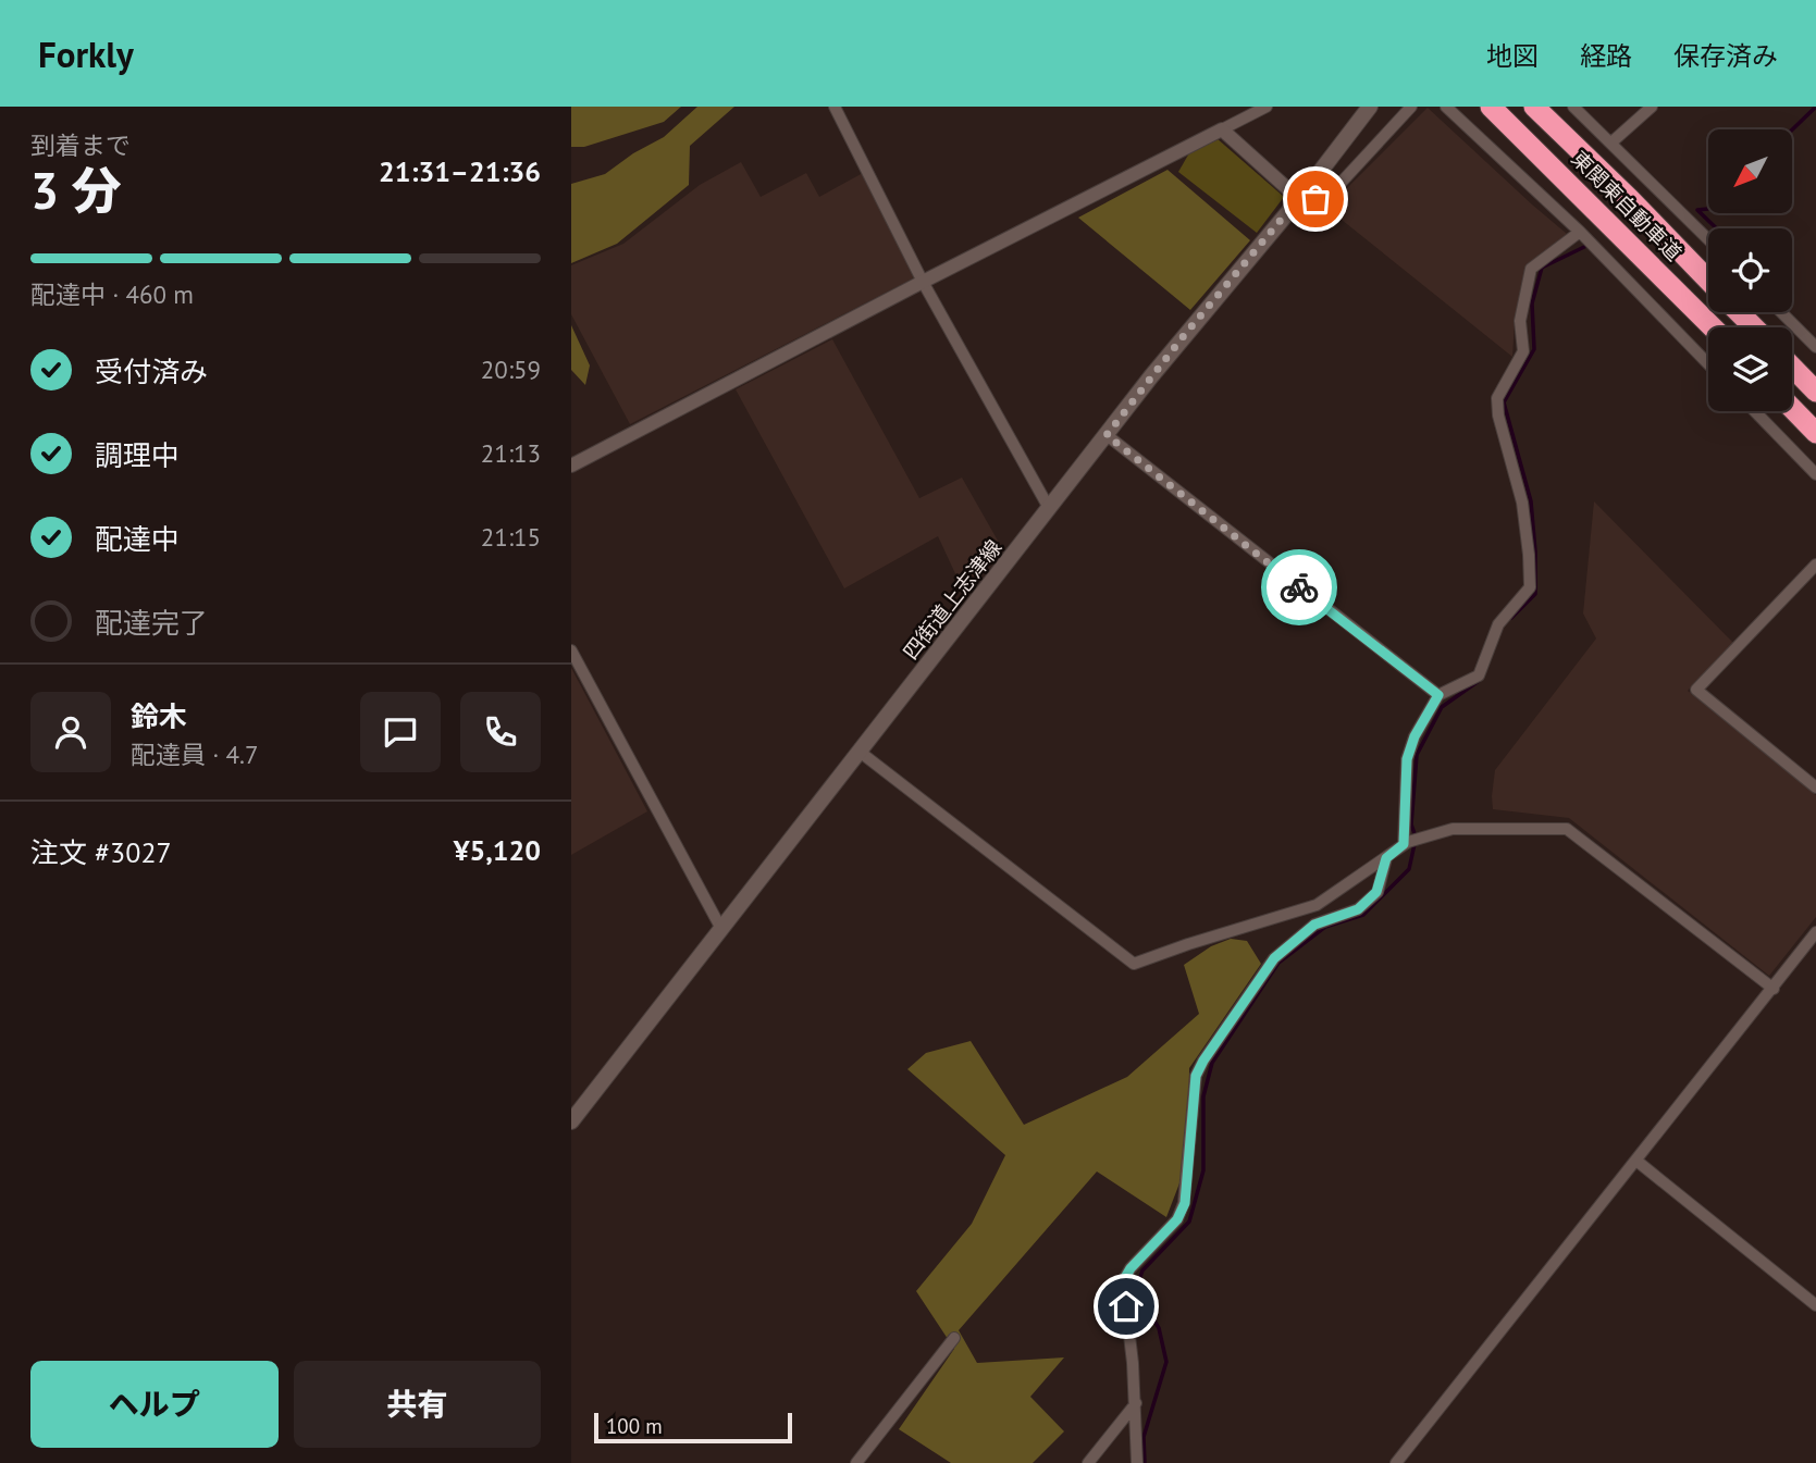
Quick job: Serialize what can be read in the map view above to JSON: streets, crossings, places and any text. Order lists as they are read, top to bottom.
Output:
{
  "streets": {
    "highway": ["東関東自動車道"],
    "main road": ["四街道上志津線"]
  },
  "scale_bar": "100 m",
  "north": "bottom left",
  "page": {
    "header": "Forkly",
    "nav": ["地図", "経路", "保存済み"],
    "heading": ["3 分", "到着まで", "21:31–21:36"],
    "panel": [
      "鈴木",
      "配達員 · 4.7",
      "注文 #3027",
      "¥5,120"
    ],
    "bar": "配達中 · 460 m",
    "list": [
      ["受付済み", "20:59"],
      ["調理中", "21:13"],
      ["配達中", "21:15"],
      "配達完了"
    ],
    "buttons": ["ヘルプ", "共有"],
    "scale": "100 m"
  }
}
